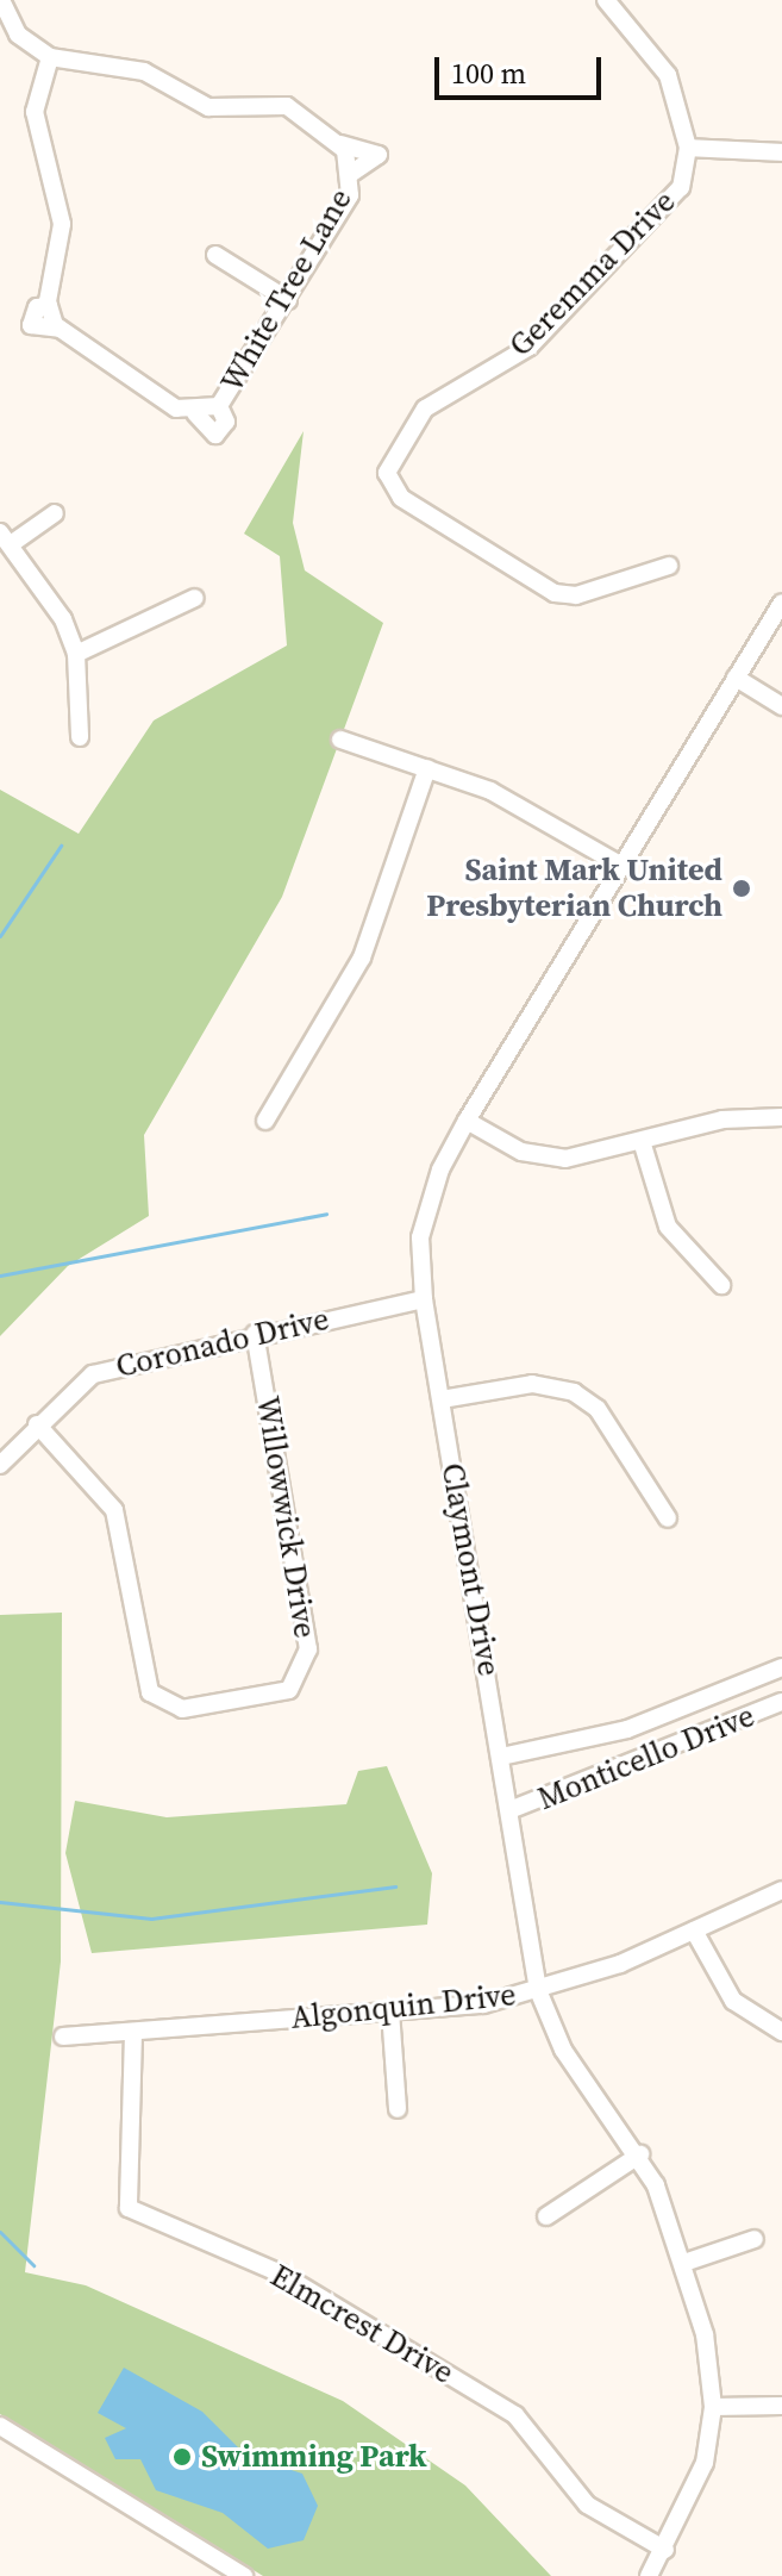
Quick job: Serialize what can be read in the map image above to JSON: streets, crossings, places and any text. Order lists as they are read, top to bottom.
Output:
{
  "streets": {
    "street": [
      "Geremma Drive",
      "White Tree Lane",
      "Coronado Drive",
      "Willowwick Drive",
      "Claymont Drive",
      "Monticello Drive",
      "Algonquin Drive",
      "Elmcrest Drive"
    ]
  },
  "crossings": [
    ["Coronado Drive", "Willowwick Drive"],
    ["Coronado Drive", "Claymont Drive"],
    ["Claymont Drive", "Monticello Drive"],
    ["Claymont Drive", "Algonquin Drive"],
    ["Claymont Drive", "Elmcrest Drive"],
    ["Algonquin Drive", "Elmcrest Drive"]
  ],
  "places": ["Saint Mark United Presbyterian Church", "Swimming Park"],
  "scale_bar": "100 m"
}
